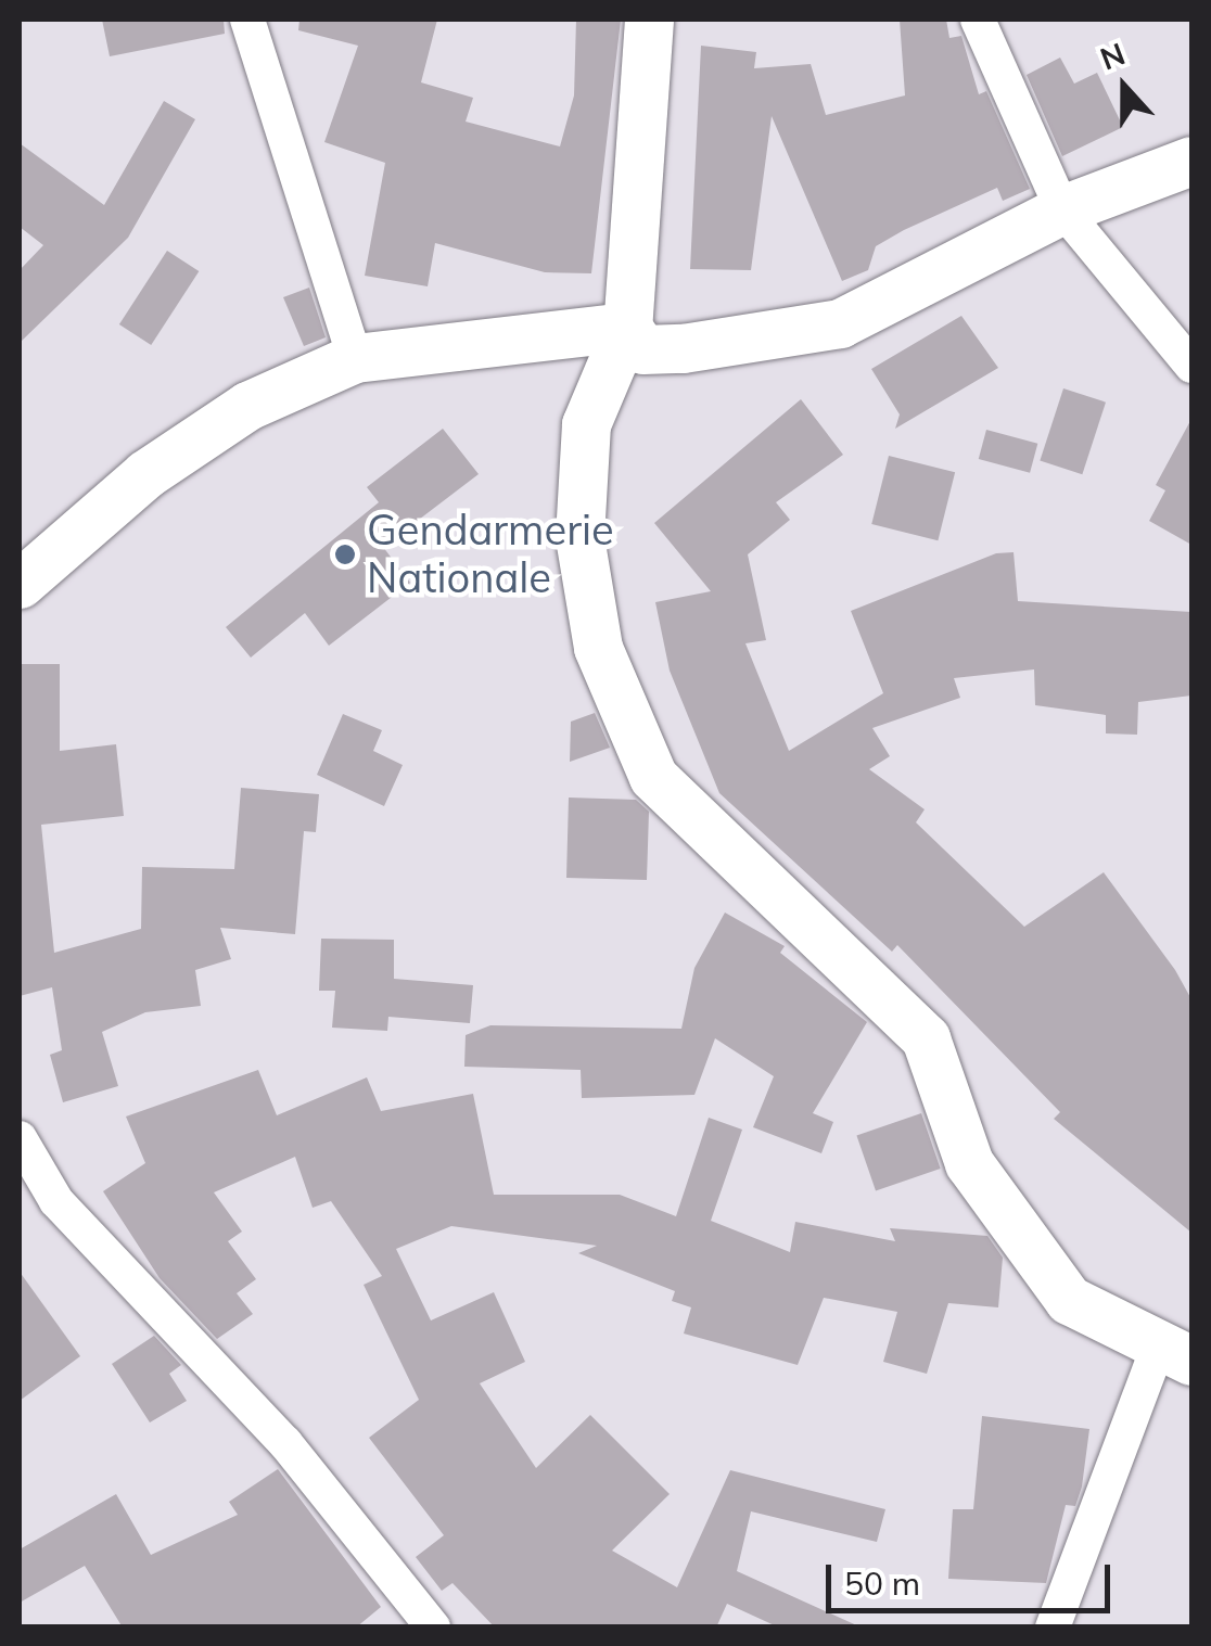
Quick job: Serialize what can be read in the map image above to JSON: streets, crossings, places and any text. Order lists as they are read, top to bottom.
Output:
{
  "places": ["Gendarmerie Nationale"],
  "scale_bar": "50 m",
  "north": "top"
}
